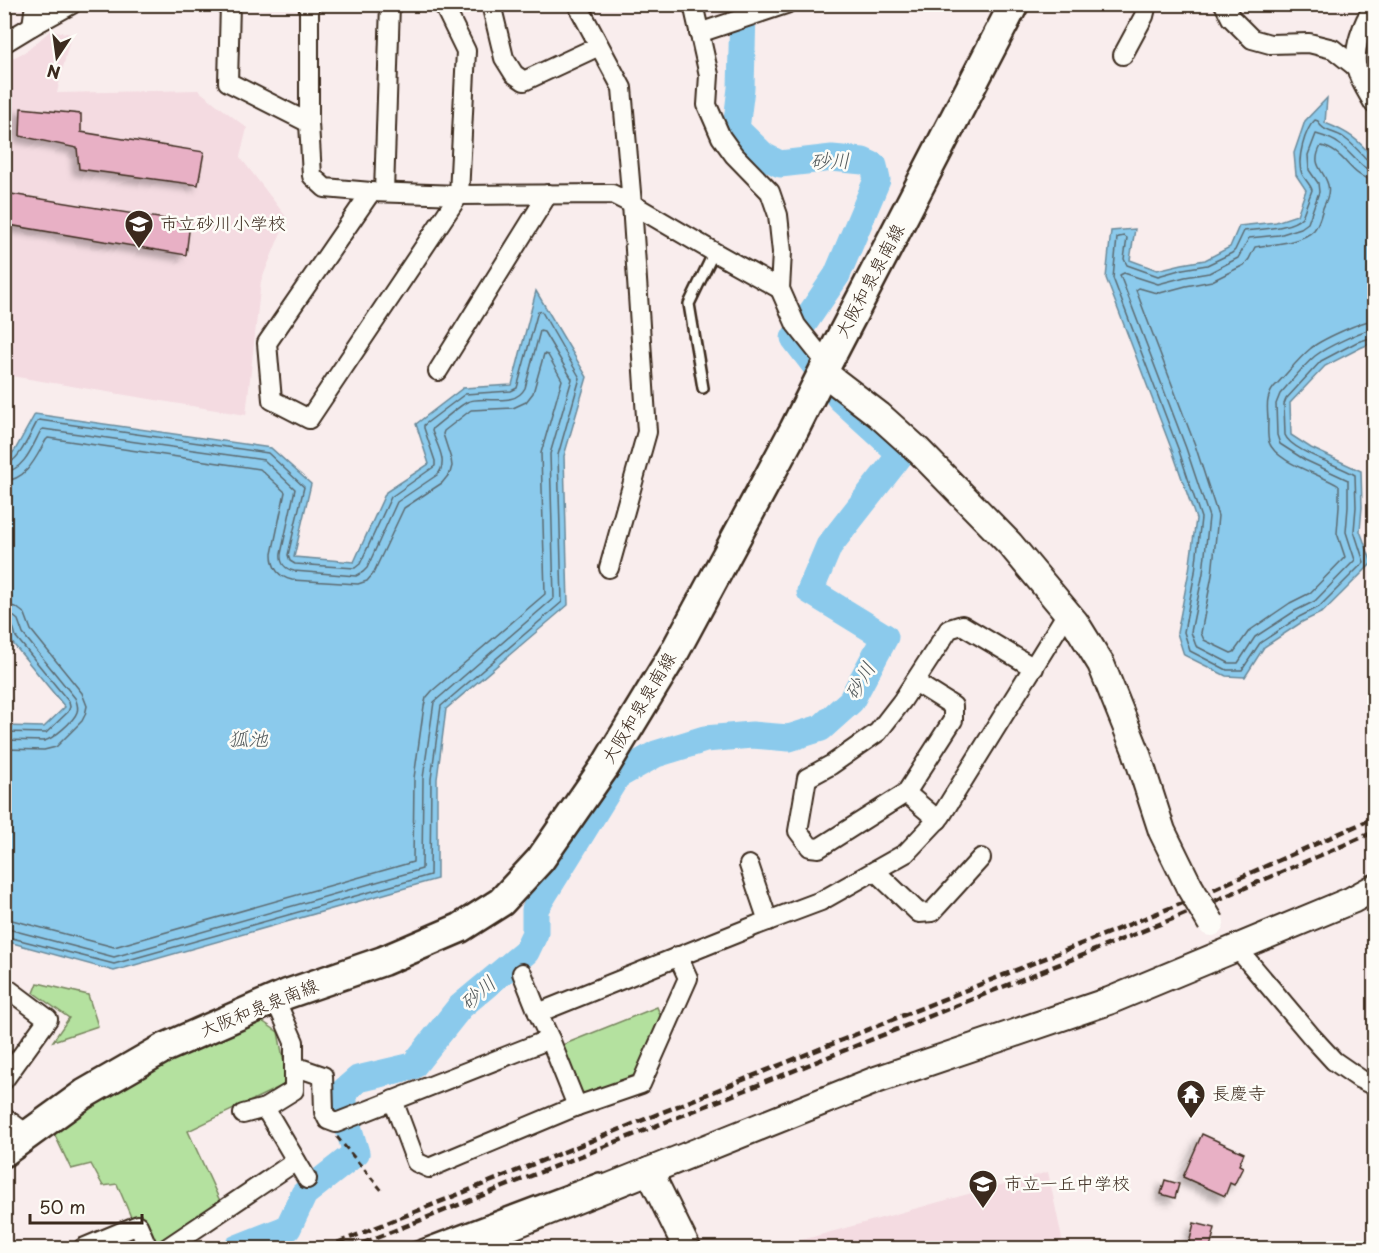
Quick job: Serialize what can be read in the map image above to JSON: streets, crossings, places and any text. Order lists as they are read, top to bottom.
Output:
{
  "streets": {
    "main road": ["大阪和泉泉南線"]
  },
  "water": ["砂川", "狐池"],
  "places": {
    "school or university": ["市立砂川小学校", "市立一丘中学校"],
    "temple": ["長慶寺"]
  },
  "scale_bar": "50 m",
  "north": "bottom"
}
